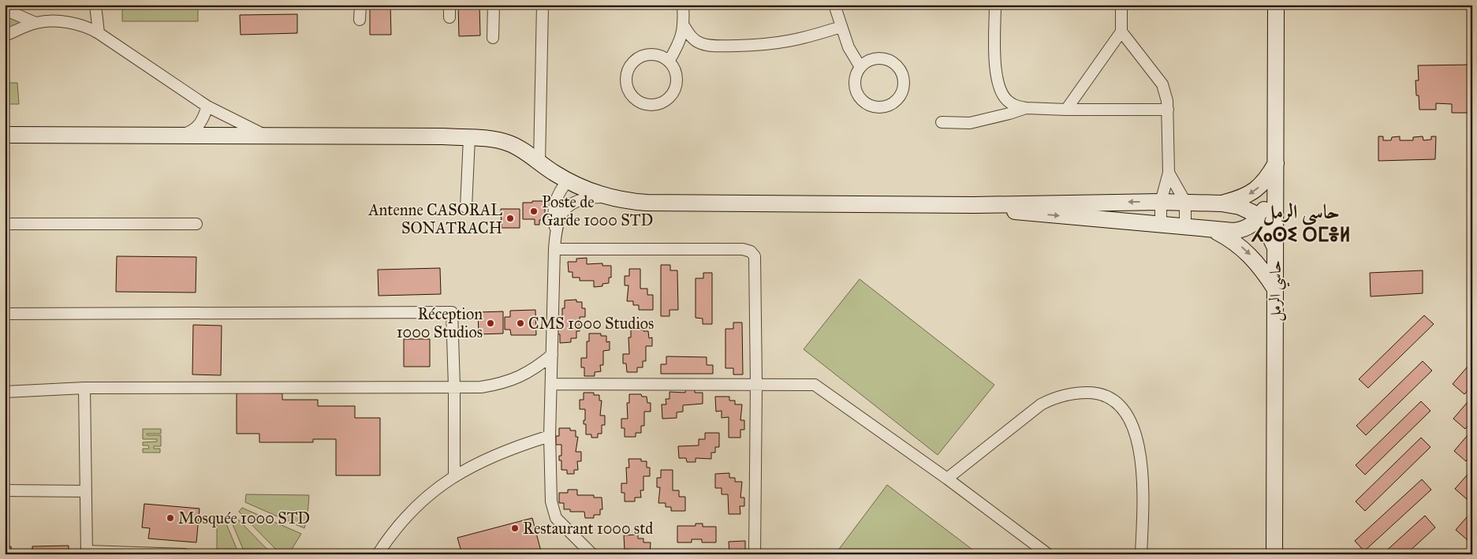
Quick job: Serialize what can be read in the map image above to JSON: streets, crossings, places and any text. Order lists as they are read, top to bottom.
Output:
{
  "streets": {
    "street": ["حاسي الرمل"]
  },
  "districts": ["حاسي الرمل ⵃⴰⵙⵉ ⵔⵎⴻⵍ"],
  "places": [
    "Poste de Garde 1000 STD",
    "Antenne CASORAL SONATRACH",
    "Réception 1000 Studios",
    "CMS 1000 Studios",
    "Mosquée 1000 STD",
    "Restaurant 1000 std"
  ]
}
